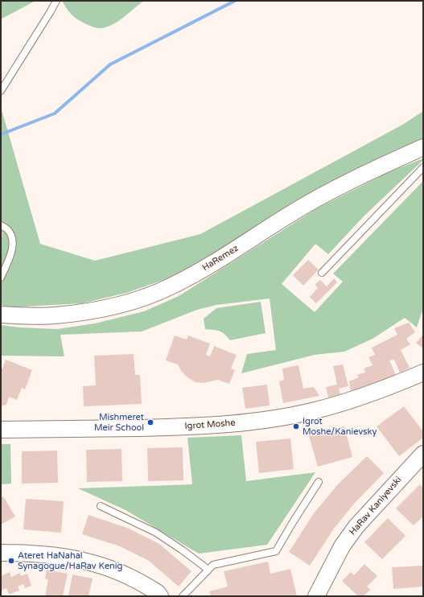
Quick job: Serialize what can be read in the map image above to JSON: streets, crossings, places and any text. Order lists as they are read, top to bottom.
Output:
{
  "streets": {
    "street": ["HaRemez", "Igrot Moshe", "HaRav Kaniyevski"]
  },
  "places": ["Mishmeret Meir School", "Igrot Moshe/Kanievsky", "Ateret HaNahal Synagogue/HaRav Kenig"]
}
